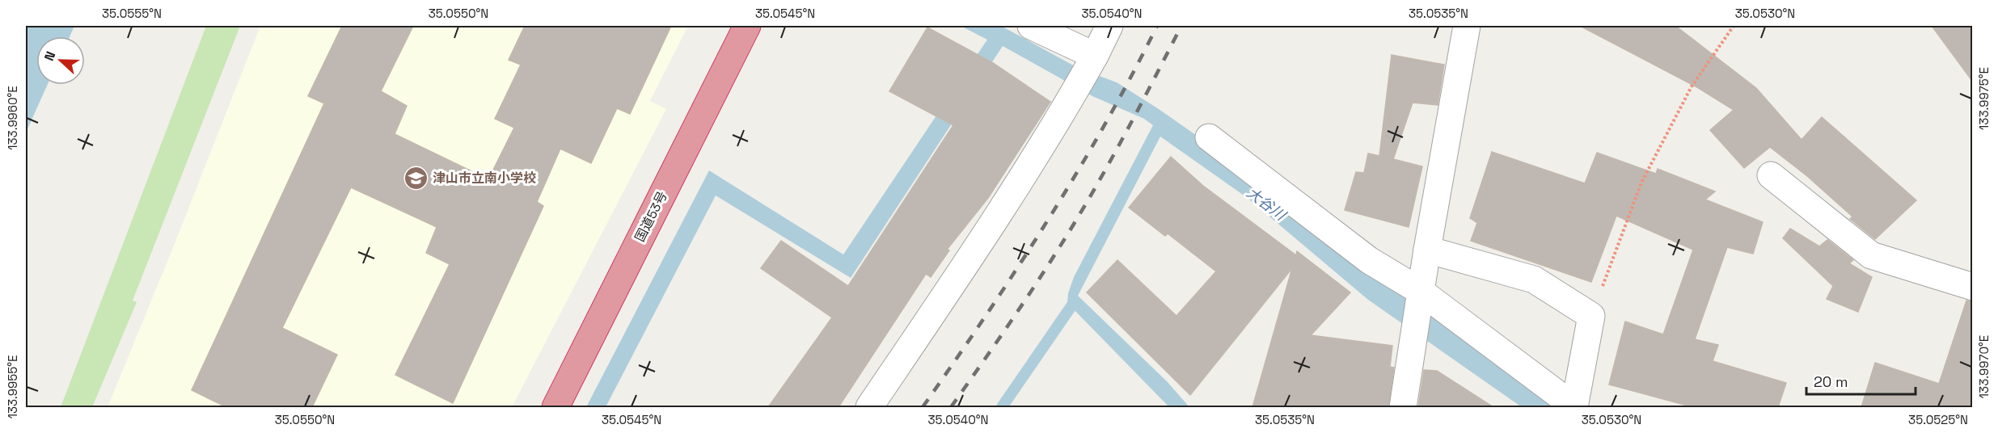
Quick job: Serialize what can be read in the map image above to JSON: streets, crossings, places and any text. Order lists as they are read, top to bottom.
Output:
{
  "streets": {
    "highway": ["国道53号"]
  },
  "water": ["大谷川"],
  "places": {
    "school or university": ["津山市立南小学校"]
  },
  "scale_bar": "20 m",
  "north": "left",
  "coordinates": [
    "35.0555°N",
    "35.0550°N",
    "35.0545°N",
    "35.0540°N",
    "35.0535°N",
    "35.0530°N",
    "133.9975°E",
    "133.9960°E",
    "133.9970°E",
    "133.9955°E",
    "35.0525°N"
  ]
}
